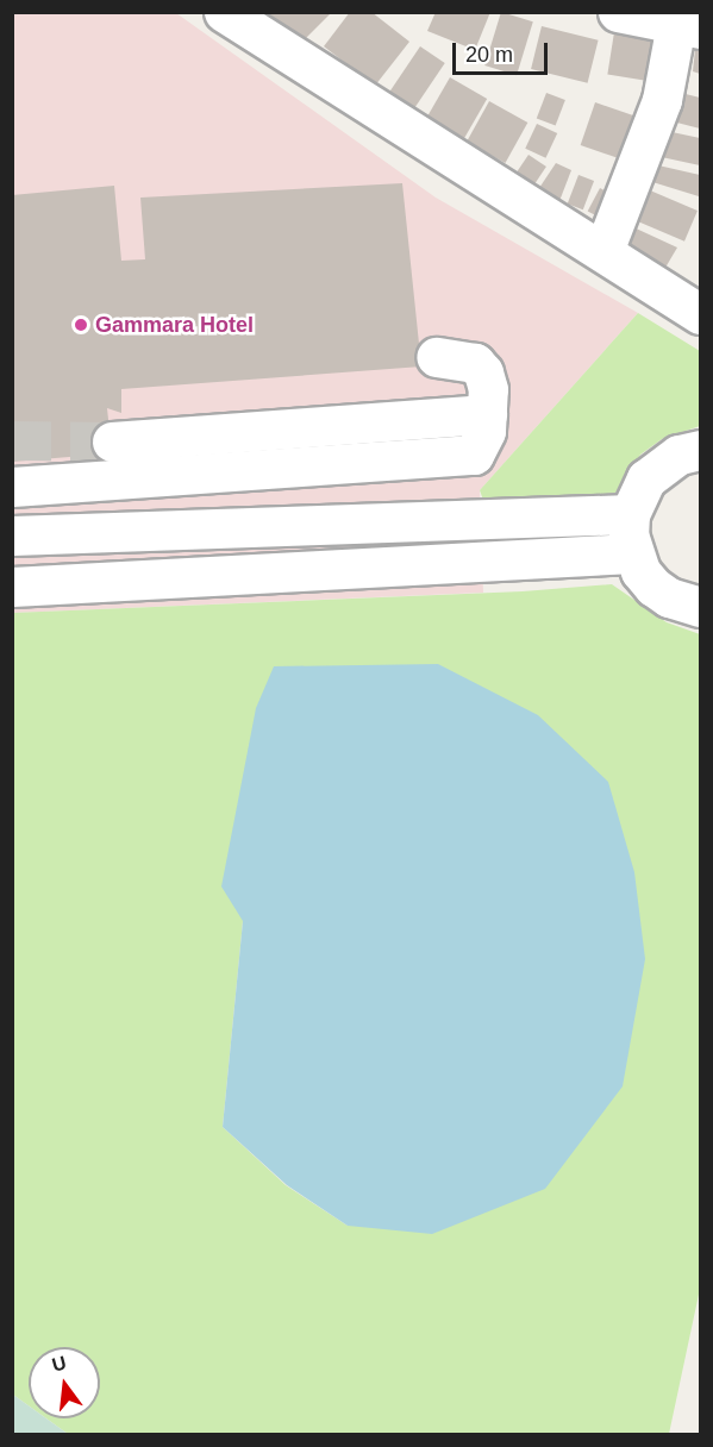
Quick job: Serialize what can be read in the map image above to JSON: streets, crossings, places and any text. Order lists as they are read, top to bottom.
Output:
{
  "places": ["Gammara Hotel"],
  "scale_bar": "20 m",
  "north": "top"
}
